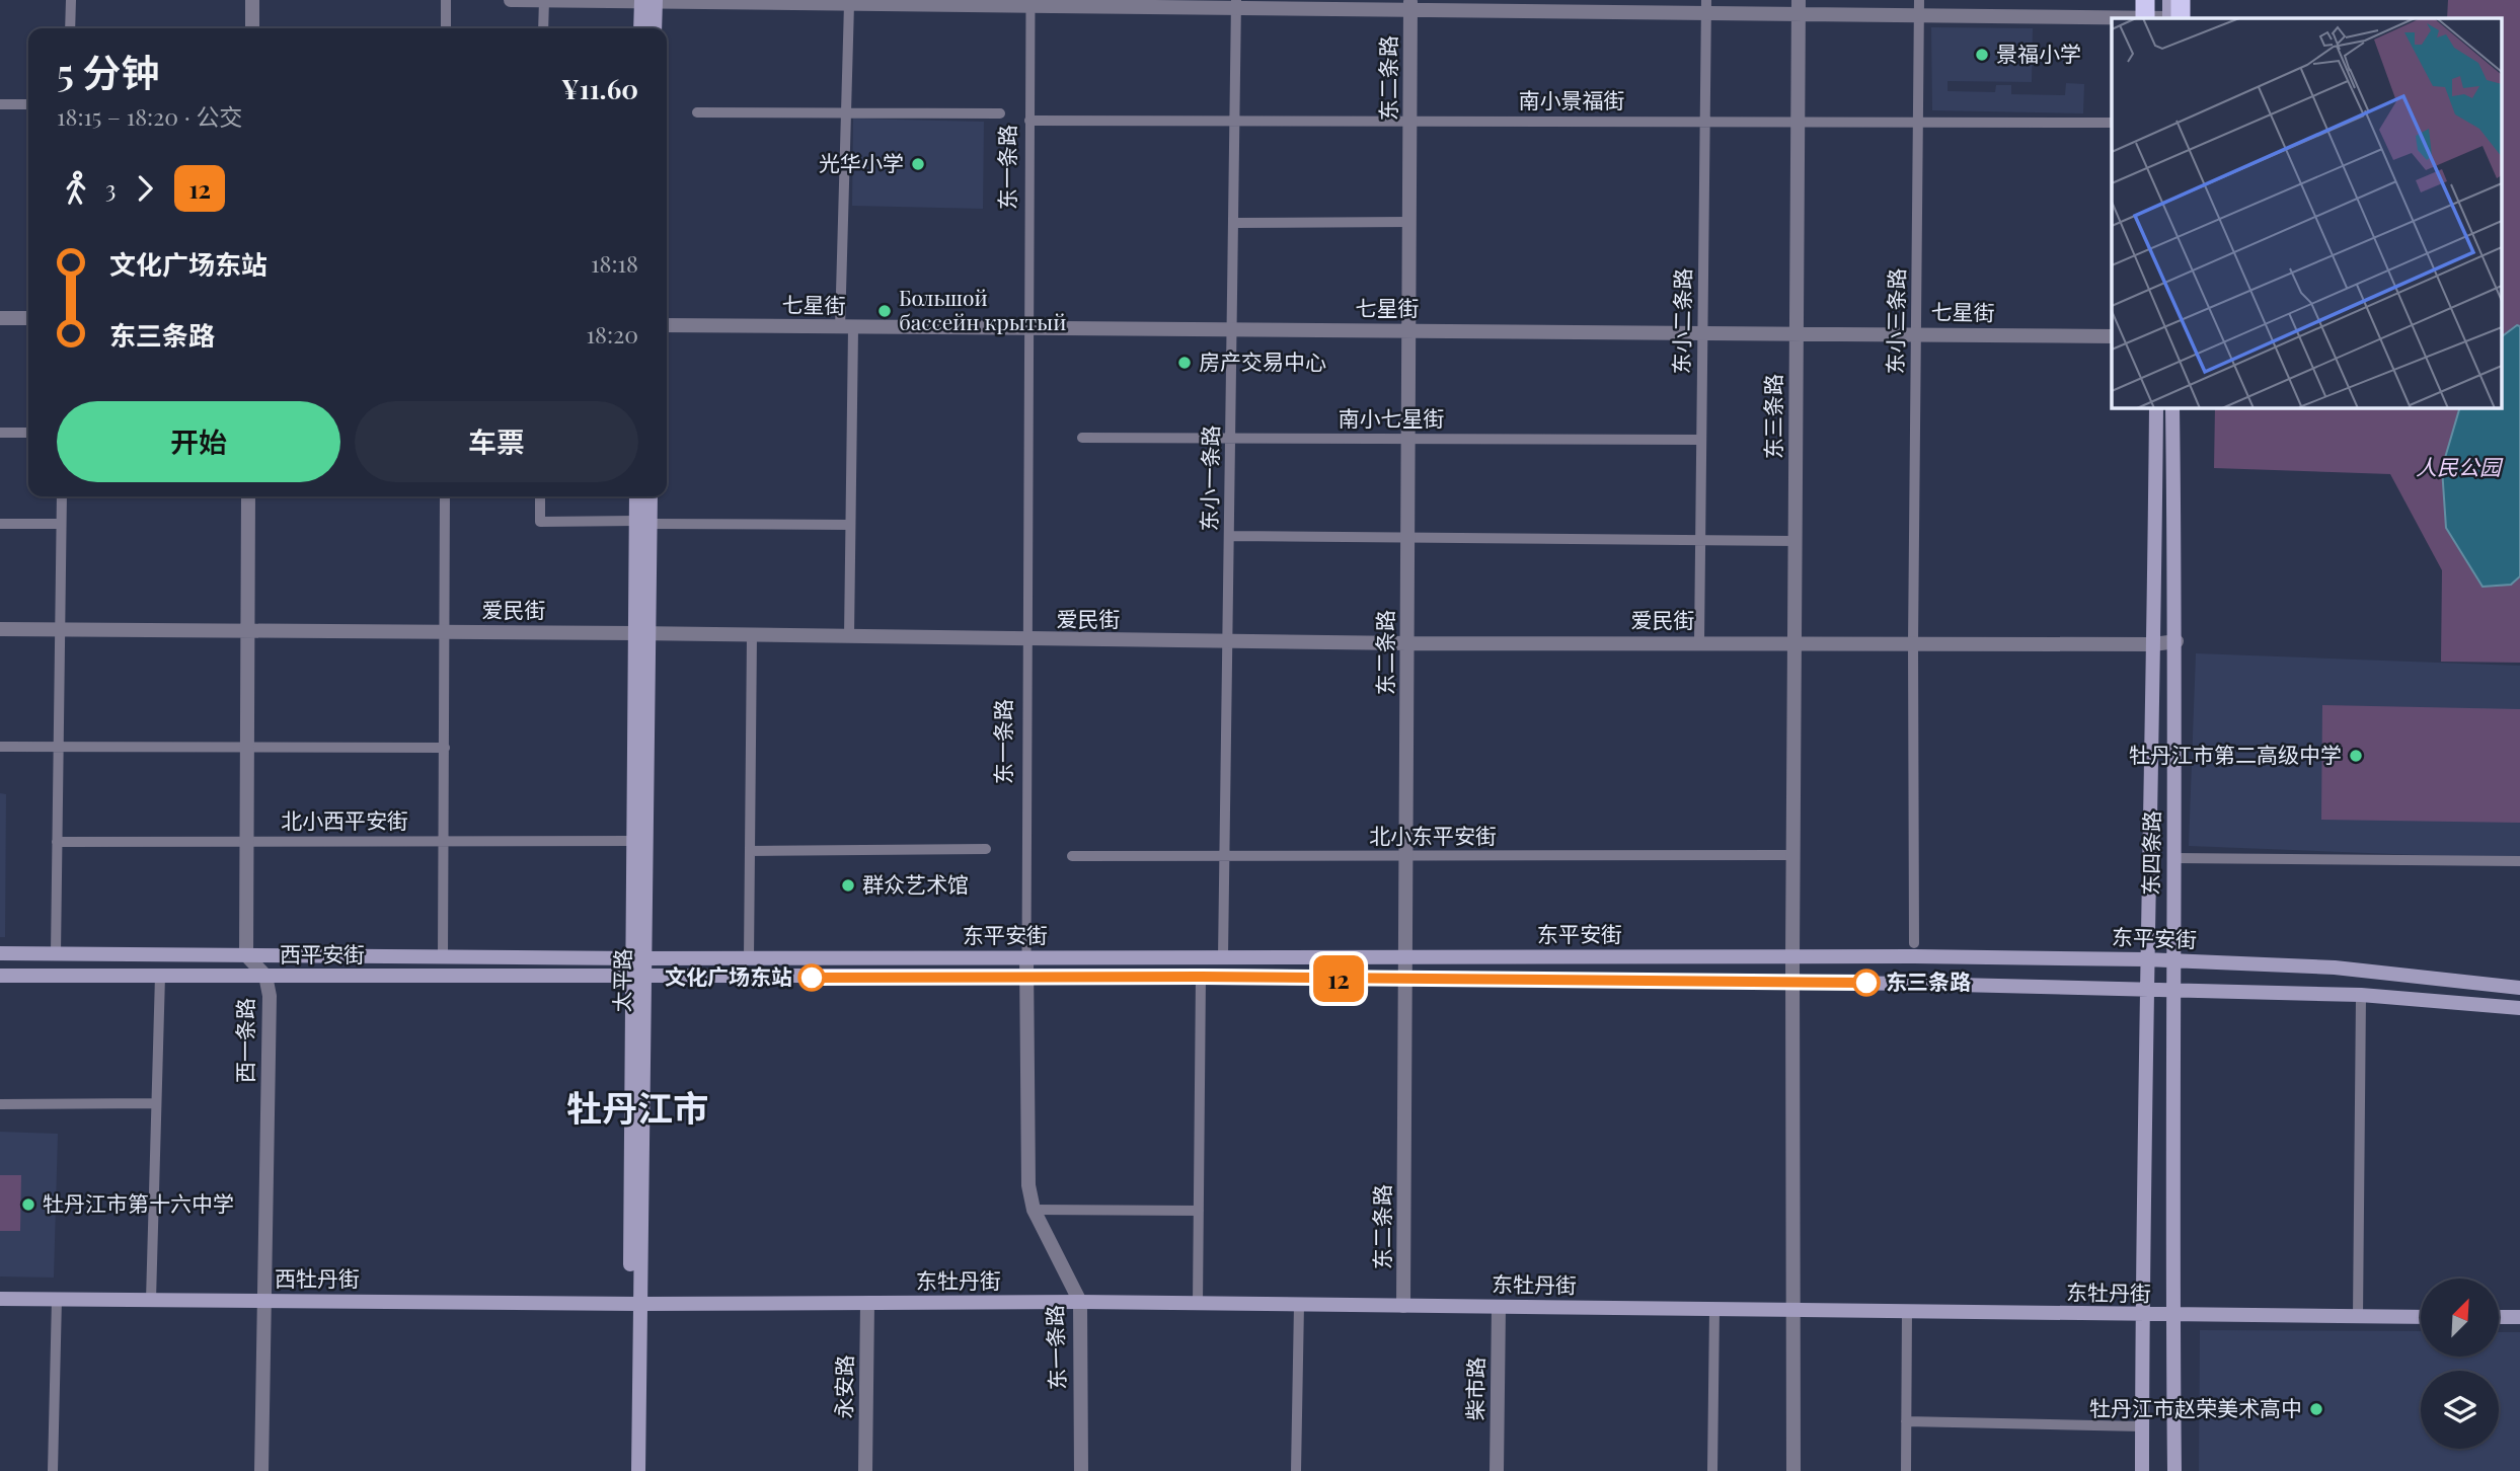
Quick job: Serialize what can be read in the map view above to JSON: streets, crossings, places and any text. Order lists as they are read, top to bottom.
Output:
{
  "streets": {
    "main road": [
      "东四条路",
      "东平安街",
      "西平安街",
      "太平路",
      "西牡丹街",
      "东牡丹街"
    ],
    "street": [
      "东二条路",
      "南小景福街",
      "东一条路",
      "七星街",
      "东小二条路",
      "东小三条路",
      "东三条路",
      "南小七星街",
      "东小一条路",
      "爱民街",
      "北小西平安街",
      "北小东平安街",
      "西一条路",
      "永安路",
      "柴市路"
    ]
  },
  "crossings": [
    ["东二条路", "南小景福街"],
    ["东二条路", "七星街"],
    ["东二条路", "南小七星街"],
    ["东二条路", "爱民街"],
    ["东二条路", "北小东平安街"],
    ["东二条路", "东平安街"],
    ["东二条路", "东牡丹街"],
    ["南小景福街", "东一条路"],
    ["南小景福街", "东小二条路"],
    ["南小景福街", "东小三条路"],
    ["南小景福街", "东三条路"],
    ["南小景福街", "东小一条路"],
    ["东一条路", "七星街"],
    ["东一条路", "爱民街"],
    ["东一条路", "东平安街"],
    ["东一条路", "东牡丹街"],
    ["七星街", "东小二条路"],
    ["七星街", "东小三条路"],
    ["七星街", "东三条路"],
    ["七星街", "东小一条路"],
    ["东小二条路", "南小七星街"],
    ["东小二条路", "爱民街"],
    ["东小三条路", "爱民街"],
    ["东三条路", "爱民街"],
    ["东三条路", "北小东平安街"],
    ["东三条路", "东平安街"],
    ["东三条路", "东牡丹街"],
    ["南小七星街", "东小一条路"],
    ["东小一条路", "爱民街"],
    ["东小一条路", "北小东平安街"],
    ["东小一条路", "东平安街"],
    ["爱民街", "东四条路"],
    ["爱民街", "太平路"],
    ["北小西平安街", "太平路"],
    ["东四条路", "东平安街"],
    ["东四条路", "东牡丹街"],
    ["东平安街", "西平安街"],
    ["东平安街", "太平路"],
    ["西平安街", "太平路"],
    ["西平安街", "西一条路"],
    ["太平路", "西牡丹街"],
    ["太平路", "东牡丹街"],
    ["西一条路", "西牡丹街"],
    ["西牡丹街", "东牡丹街"],
    ["东牡丹街", "永安路"],
    ["东牡丹街", "柴市路"]
  ],
  "districts": ["牡丹江市"],
  "parks": ["人民公园"],
  "places": [
    "景福小学",
    "光华小学",
    "Большой бассейн крытый",
    "房产交易中心",
    "牡丹江市第二高级中学",
    "群众艺术馆",
    "文化广场东站",
    "东三条路",
    "牡丹江市第十六中学",
    "牡丹江市赵荣美术高中"
  ],
  "lines": ["bus line 12"],
  "north": "top right",
  "page": {
    "on_map": "12",
    "heading": ["5 分钟", "18:15 – 18:20 · 公交", "¥11.60"],
    "legs": ["3", "12"],
    "list": [
      {
        "name": "文化广场东站",
        "value": "18:18"
      },
      {
        "name": "东三条路",
        "value": "18:20"
      }
    ],
    "buttons": ["开始", "车票"]
  }
}
